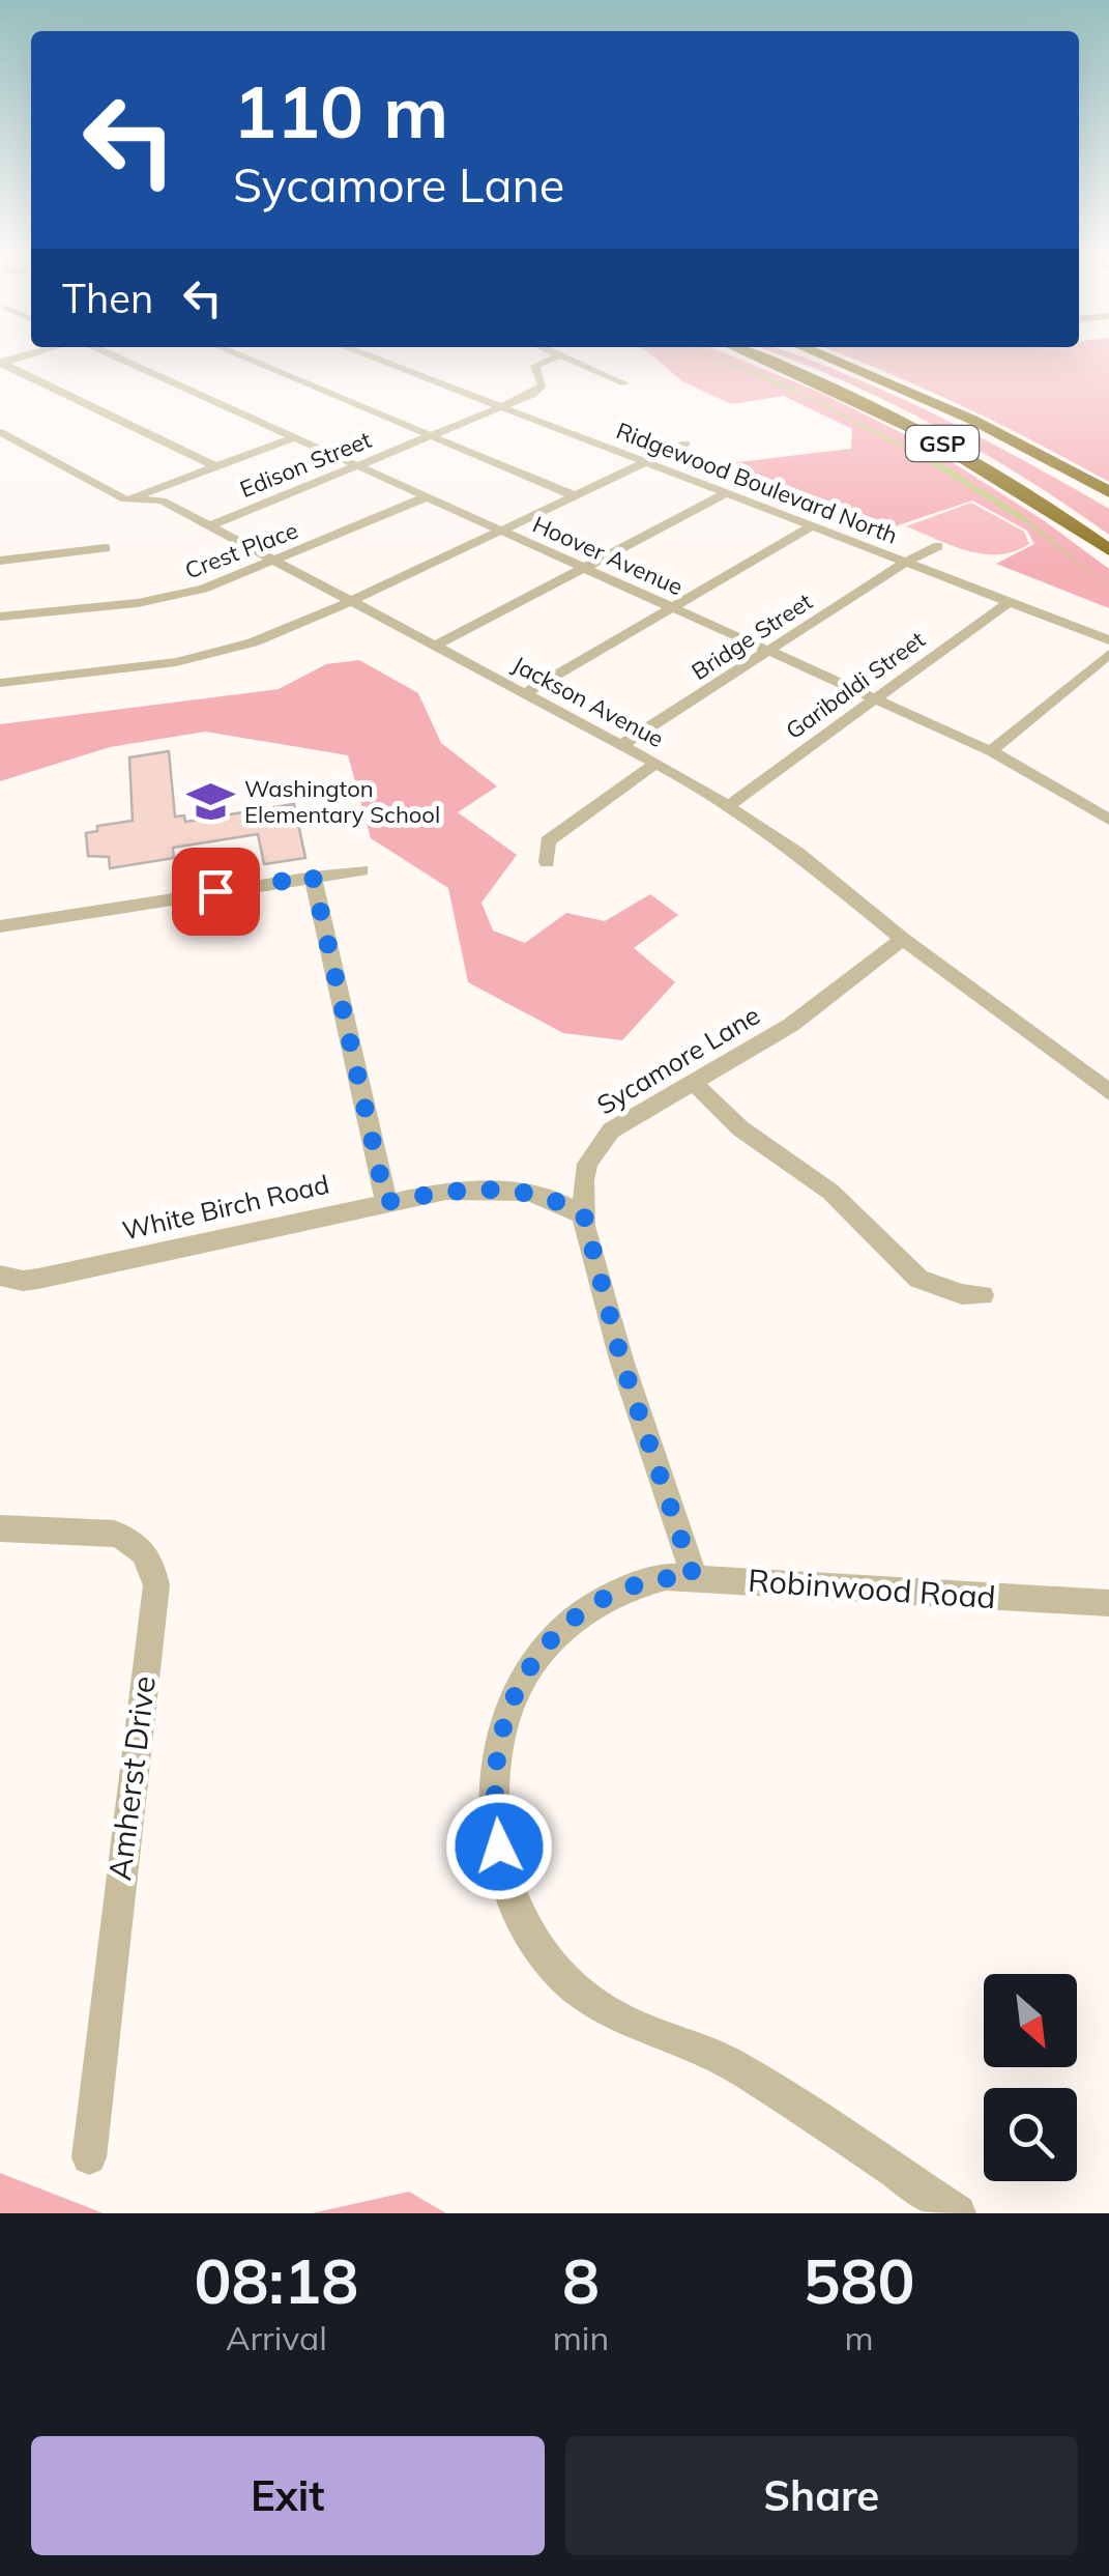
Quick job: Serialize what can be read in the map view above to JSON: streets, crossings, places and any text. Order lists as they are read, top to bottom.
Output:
{
  "streets": {
    "highway": ["GSP"],
    "street": [
      "Edison Street",
      "Ridgewood Boulevard North",
      "Crest Place",
      "Hoover Avenue",
      "Bridge Street",
      "Garibaldi Street",
      "Jackson Avenue",
      "Sycamore Lane",
      "White Birch Road",
      "Robinwood Road",
      "Amherst Drive"
    ]
  },
  "crossings": [
    ["Edison Street", "Ridgewood Boulevard North"],
    ["Edison Street", "Hoover Avenue"],
    ["Edison Street", "Jackson Avenue"],
    ["Ridgewood Boulevard North", "Bridge Street"],
    ["Ridgewood Boulevard North", "Garibaldi Street"],
    ["Crest Place", "Hoover Avenue"],
    ["Crest Place", "Jackson Avenue"],
    ["Hoover Avenue", "Bridge Street"],
    ["Hoover Avenue", "Garibaldi Street"],
    ["Bridge Street", "Jackson Avenue"],
    ["Garibaldi Street", "Jackson Avenue"],
    ["Jackson Avenue", "Sycamore Lane"],
    ["Sycamore Lane", "White Birch Road"],
    ["Sycamore Lane", "Robinwood Road"]
  ],
  "places": {
    "school or university": ["Washington Elementary School"]
  },
  "north": "bottom right",
  "page": {
    "turn": ["110 m", "Sycamore Lane"],
    "then": "Then",
    "eta": [
      "08:18",
      "Arrival",
      "8",
      "min",
      "580",
      "m"
    ],
    "buttons": ["Exit", "Share"]
  }
}
